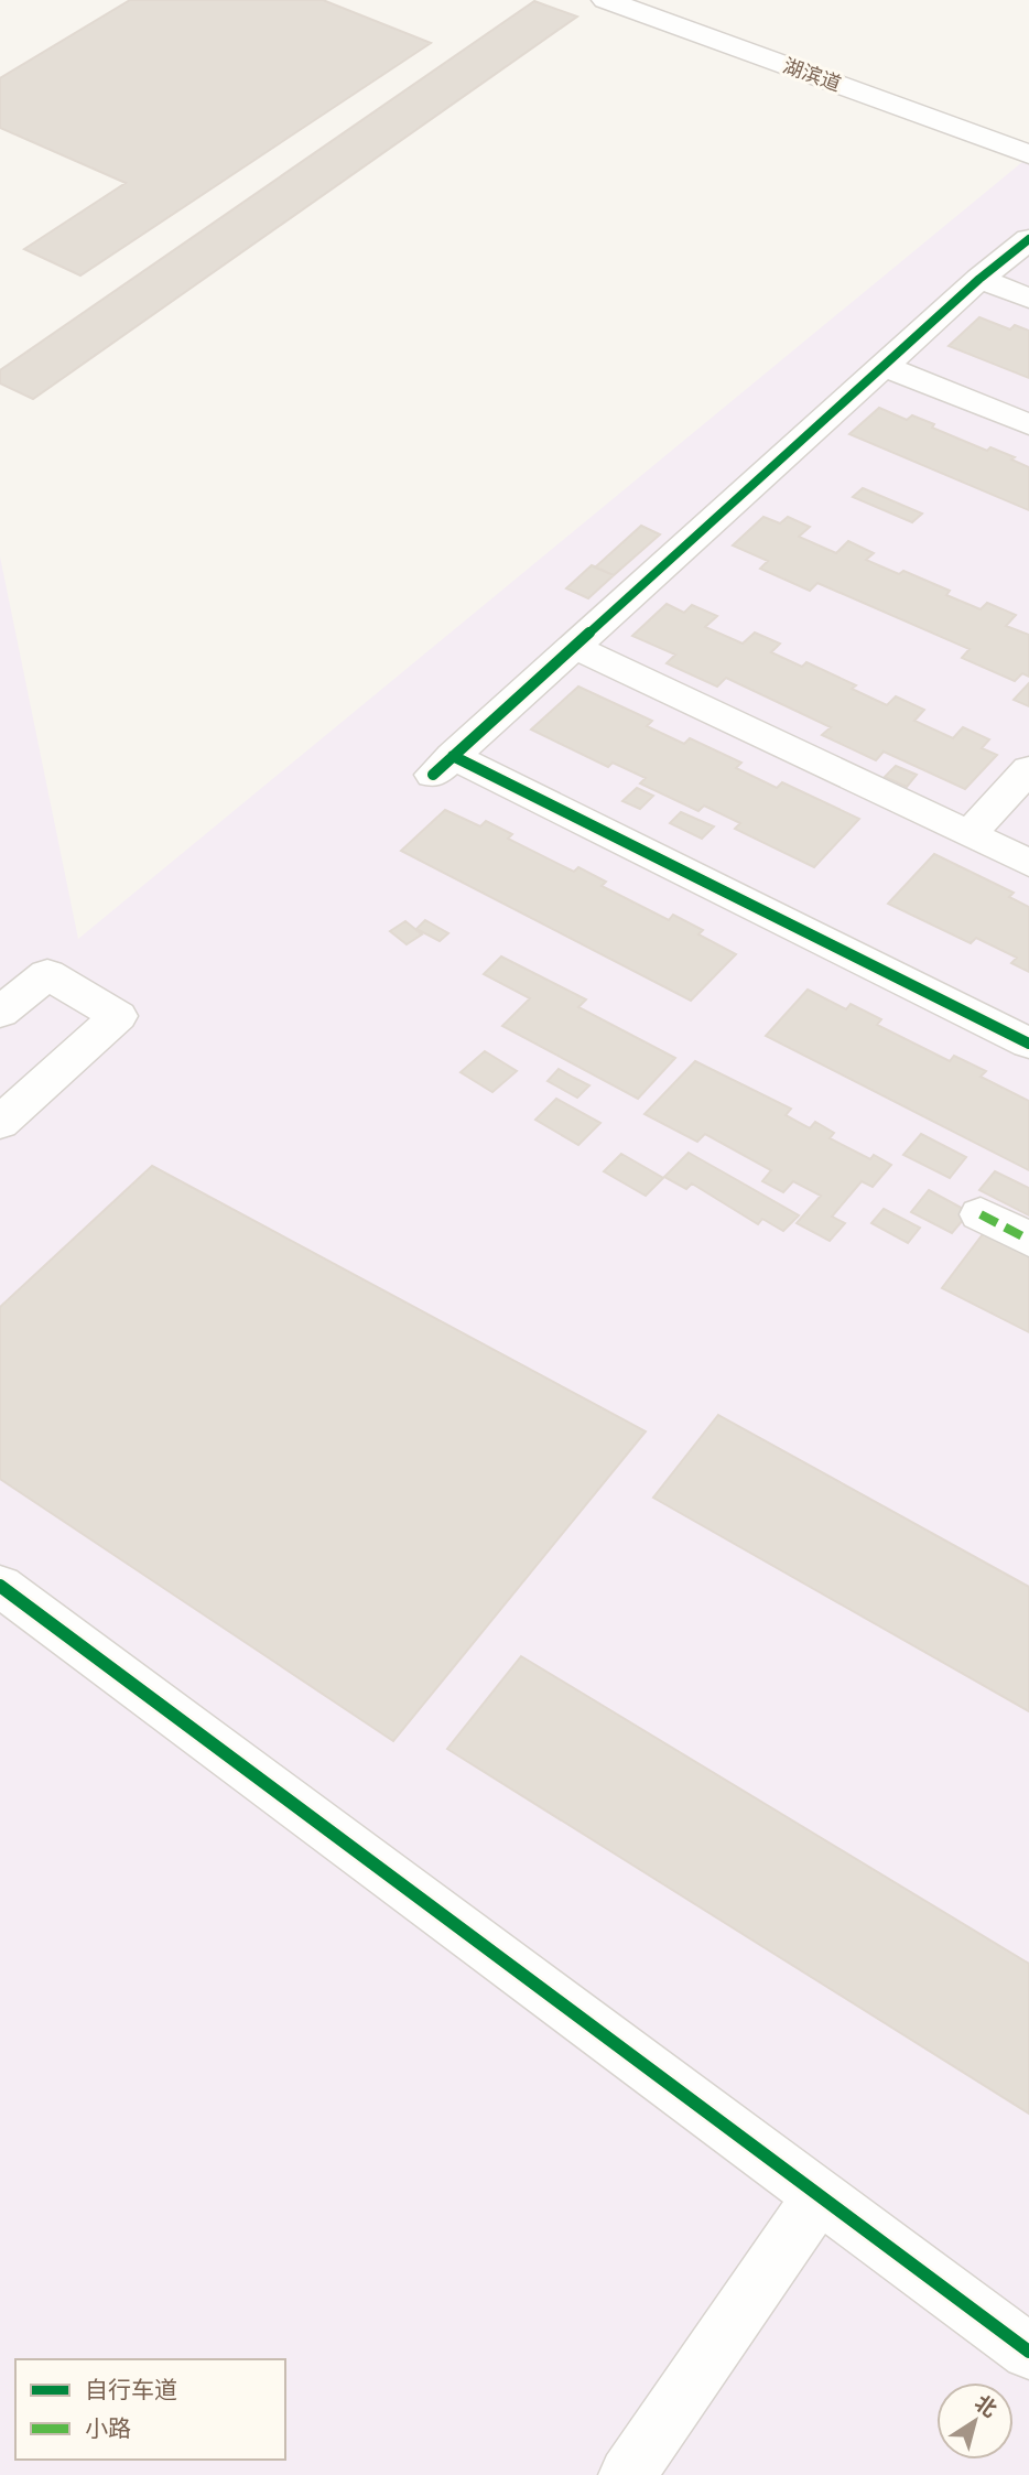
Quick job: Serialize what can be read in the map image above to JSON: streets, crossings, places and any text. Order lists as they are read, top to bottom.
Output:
{
  "streets": {
    "street": ["湖滨道"]
  },
  "legend": ["自行车道", "小路"],
  "north": "top right"
}
